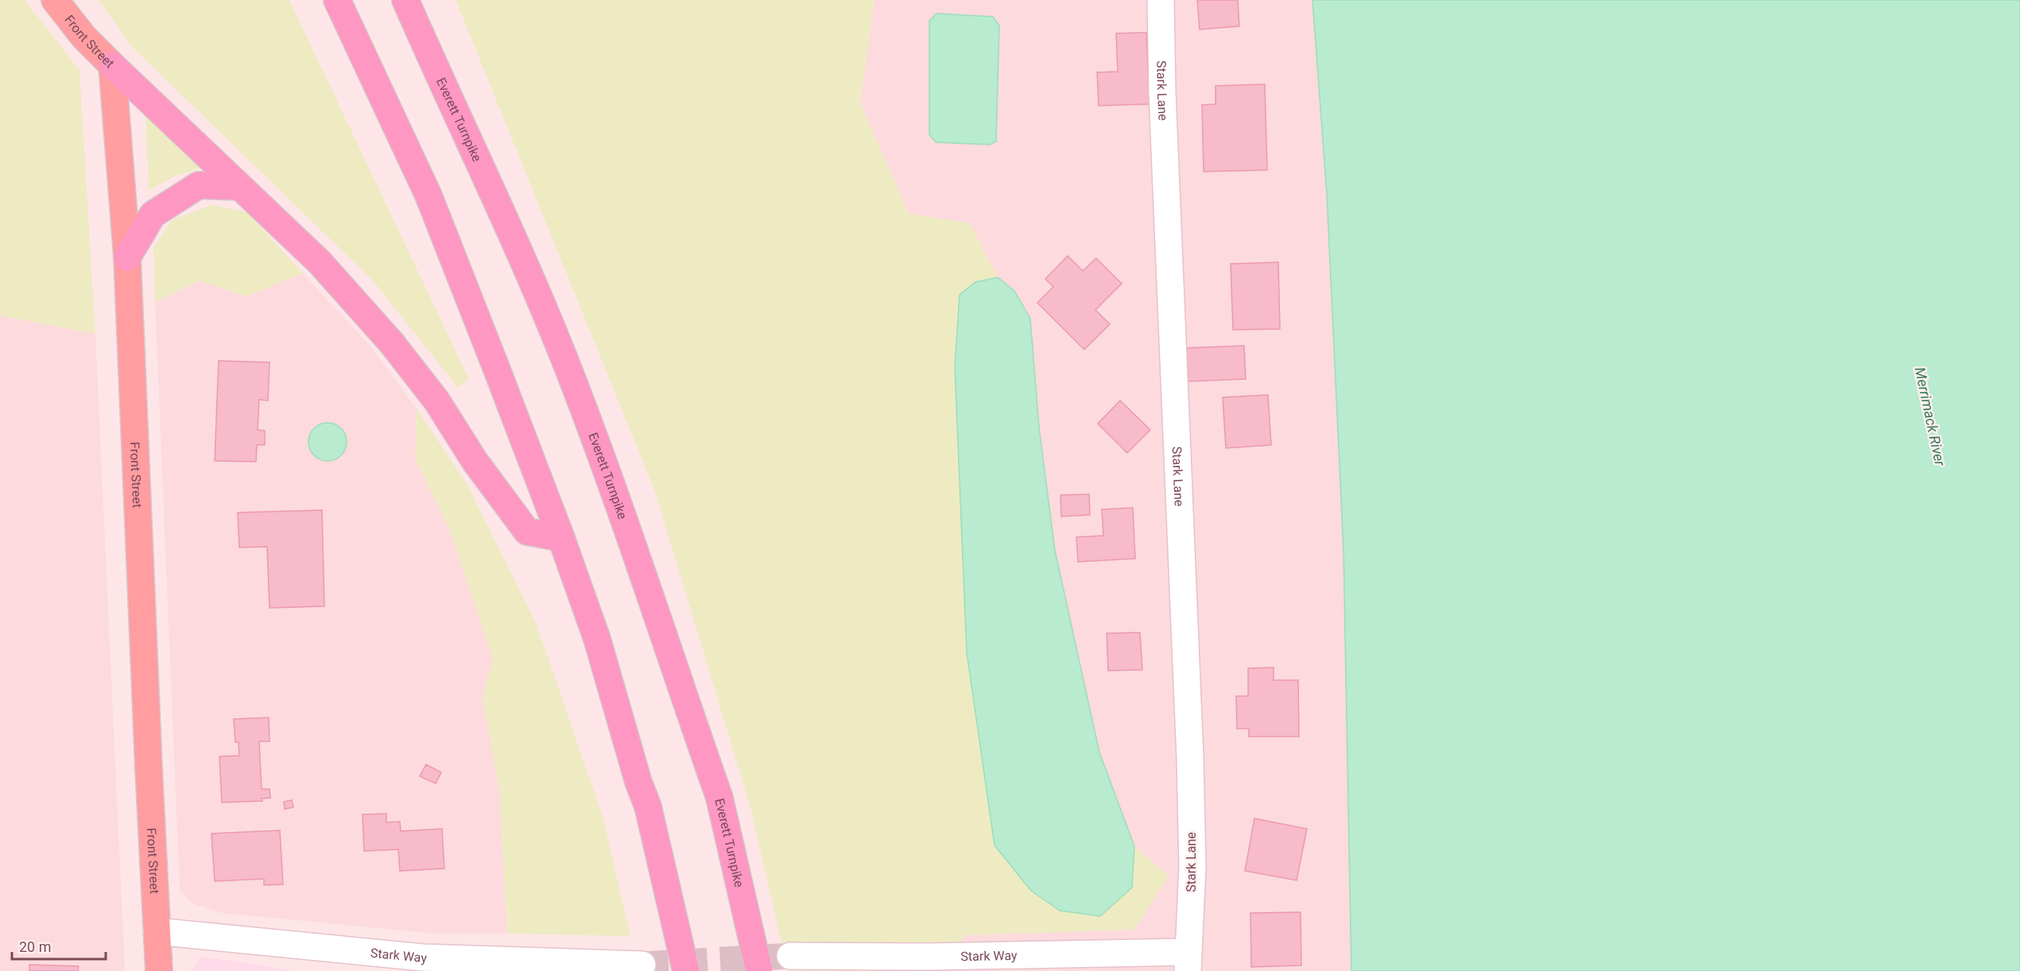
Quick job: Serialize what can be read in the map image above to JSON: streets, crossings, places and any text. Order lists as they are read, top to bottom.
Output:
{
  "streets": {
    "highway": ["Everett Turnpike"],
    "main road": ["Front Street"],
    "street": ["Stark Lane", "Stark Way"]
  },
  "crossings": [
    ["Front Street", "Stark Way"],
    ["Stark Lane", "Stark Way"]
  ],
  "water": ["Merrimack River"],
  "scale_bar": "20 m"
}
